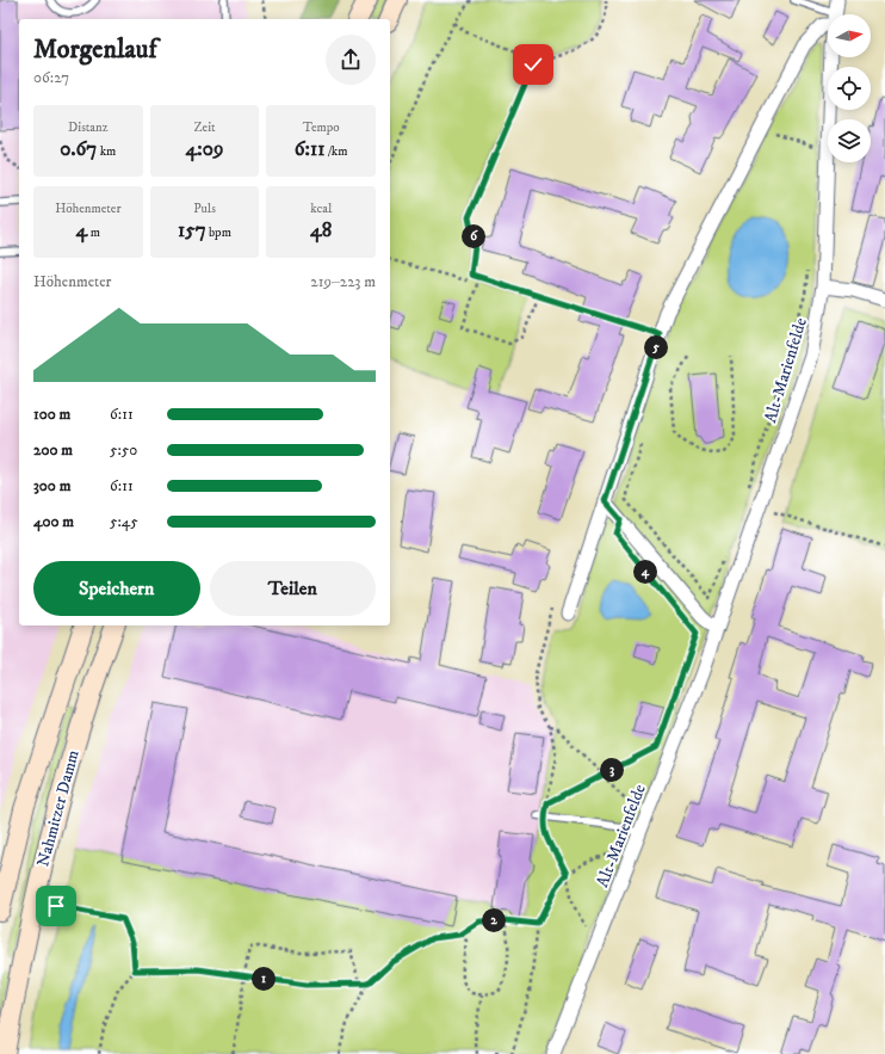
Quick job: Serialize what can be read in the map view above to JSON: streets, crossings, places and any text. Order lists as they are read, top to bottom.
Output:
{
  "streets": {
    "main road": ["Nahmitzer Damm"],
    "street": ["Alt-Marienfelde"]
  },
  "north": "right",
  "page": {
    "heading": ["Morgenlauf", "06:27"],
    "stats": [
      ["Distanz", "0.67 km"],
      ["Zeit", "4:09"],
      ["Tempo", "6:11 /km"],
      ["Höhenmeter", "4 m"],
      ["Puls", "157 bpm"],
      ["kcal", "48"]
    ],
    "pins": [
      "6",
      "5",
      "4",
      "3",
      "2",
      "1"
    ],
    "chart": ["Höhenmeter", "219–223 m"],
    "list": [
      {
        "name": "100 m",
        "note": "6:11"
      },
      {
        "name": "200 m",
        "note": "5:50"
      },
      {
        "name": "300 m",
        "note": "6:11"
      },
      {
        "name": "400 m",
        "note": "5:45"
      }
    ],
    "buttons": ["Speichern", "Teilen"]
  }
}
